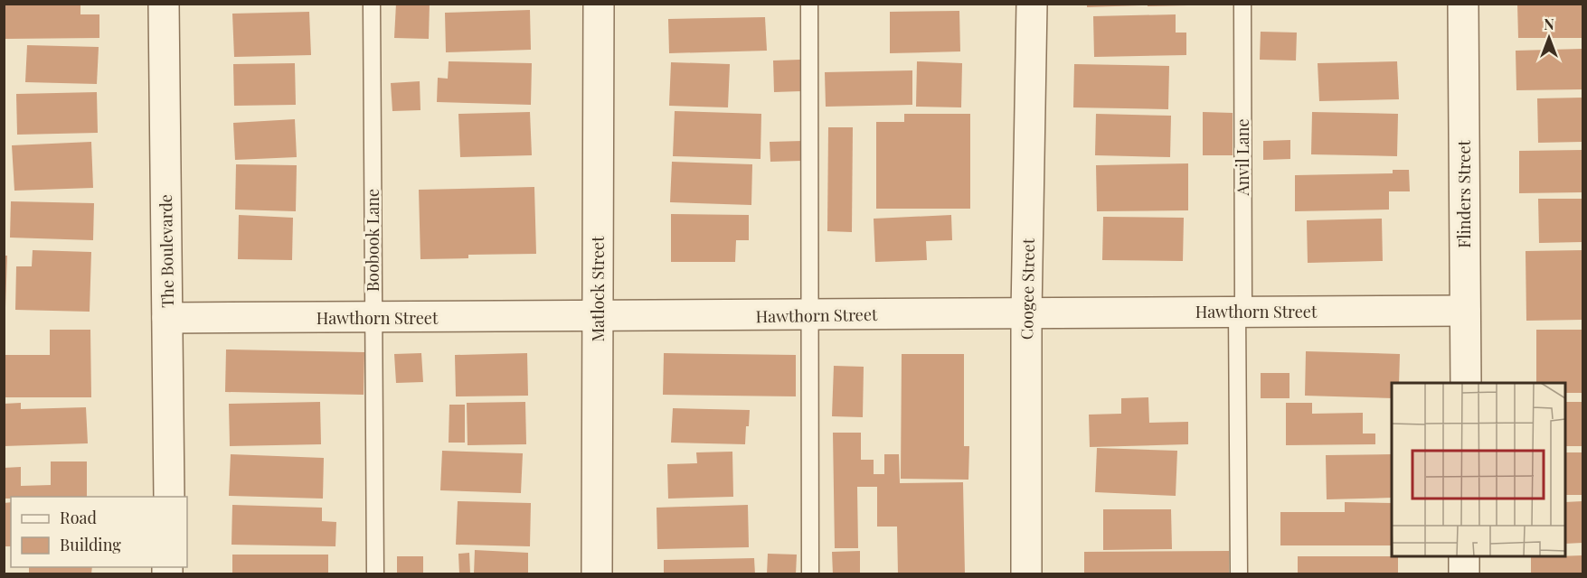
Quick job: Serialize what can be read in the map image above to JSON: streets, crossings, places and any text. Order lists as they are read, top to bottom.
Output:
{
  "streets": {
    "street": [
      "Flinders Street",
      "The Boulevarde",
      "Matlock Street",
      "Coogee Street",
      "Hawthorn Street"
    ],
    "lane": ["Anvil Lane", "Boobook Lane"]
  },
  "crossings": [
    ["Anvil Lane", "Hawthorn Street"],
    ["Flinders Street", "Hawthorn Street"],
    ["Boobook Lane", "Hawthorn Street"],
    ["The Boulevarde", "Hawthorn Street"],
    ["Matlock Street", "Hawthorn Street"],
    ["Coogee Street", "Hawthorn Street"]
  ],
  "legend": ["Road", "Building"],
  "north": "top"
}
